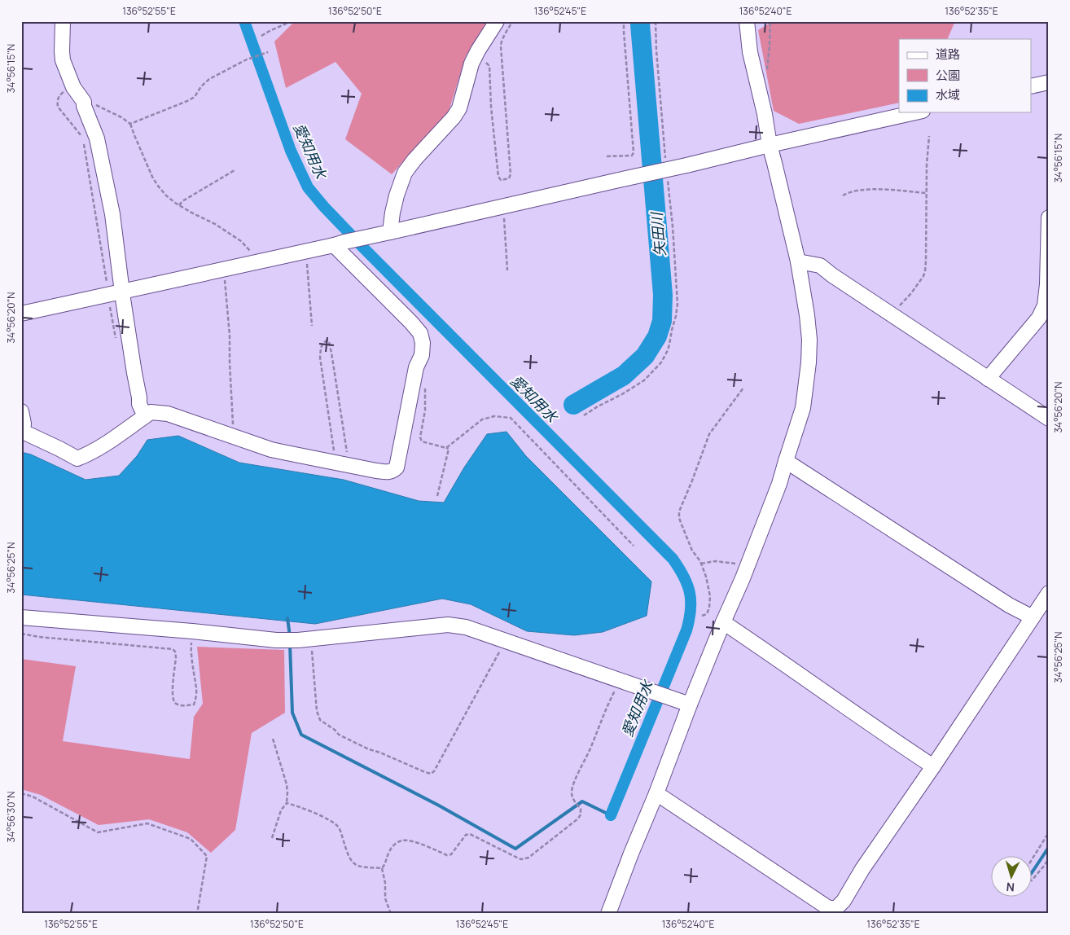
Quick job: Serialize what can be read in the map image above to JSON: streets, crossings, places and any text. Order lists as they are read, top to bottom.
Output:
{
  "water": ["愛知用水", "矢田川"],
  "legend": ["道路", "公園", "水域"],
  "north": "bottom",
  "coordinates": [
    "136°52'55\"E",
    "136°52'50\"E",
    "136°52'45\"E",
    "136°52'40\"E",
    "136°52'35\"E",
    "34°56'15\"N",
    "34°56'20\"N",
    "34°56'25\"N",
    "34°56'30\"N"
  ]
}
